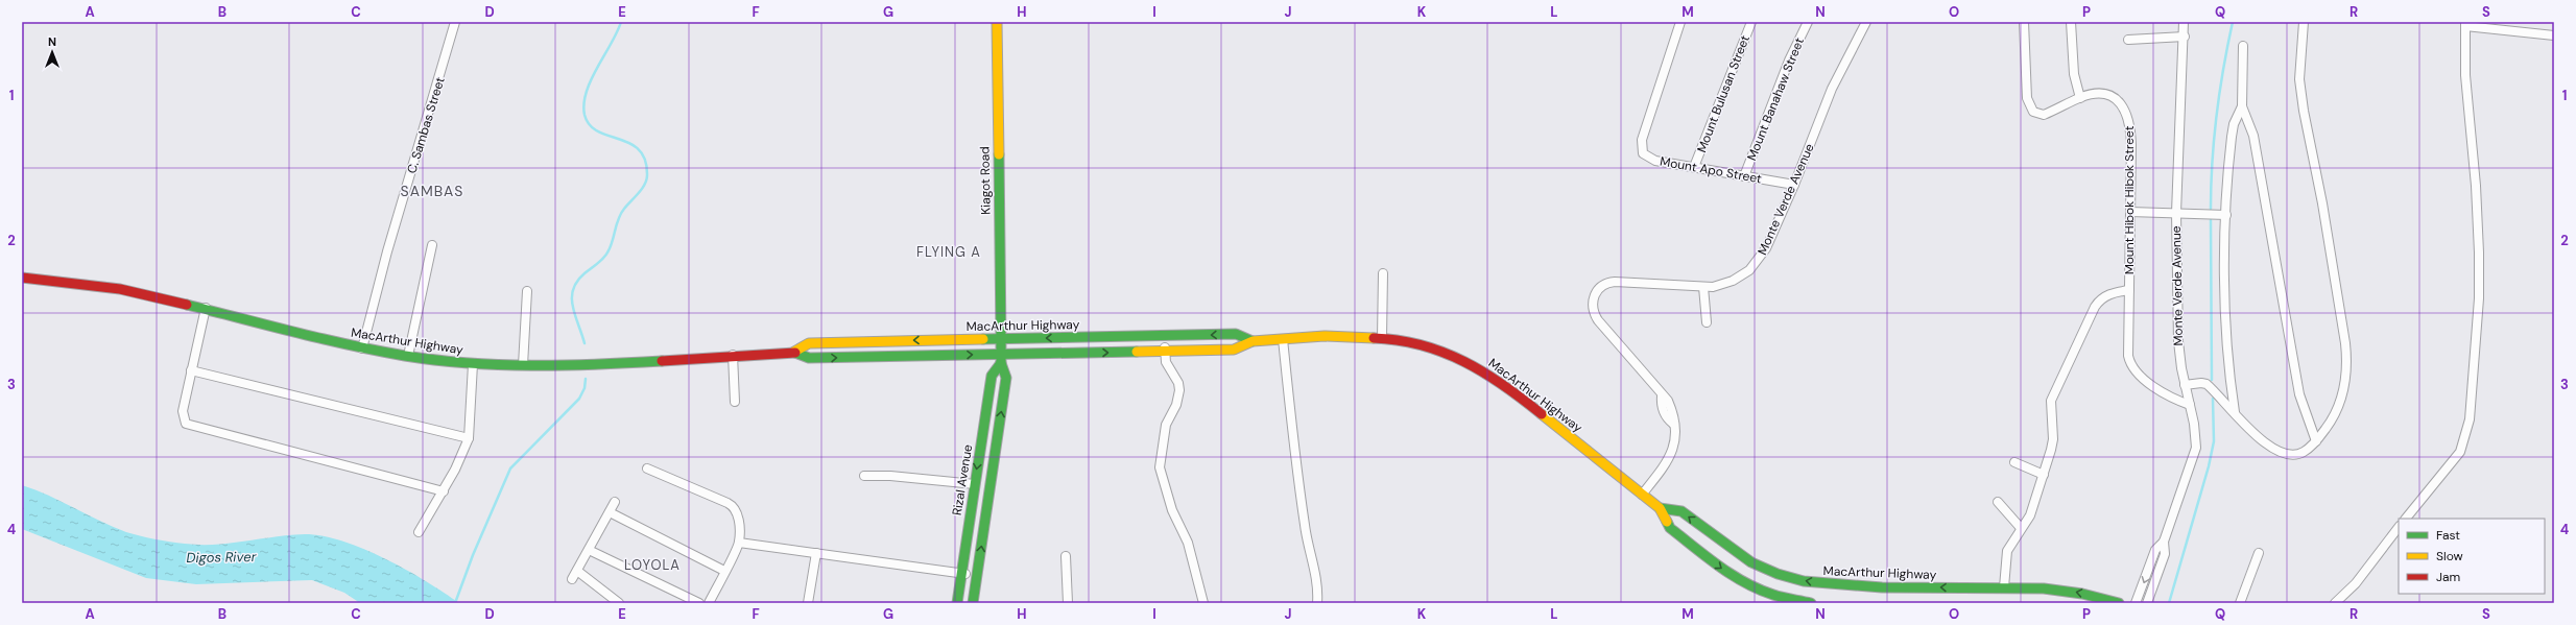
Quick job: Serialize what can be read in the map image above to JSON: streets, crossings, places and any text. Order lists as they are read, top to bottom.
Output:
{
  "streets": {
    "main road": ["Kiagot Road", "MacArthur Highway", "Rizal Avenue"],
    "street": [
      "Mount Bulusan Street",
      "Mount Banahaw Street",
      "C. Sambas Street",
      "Mount Apo Street",
      "Monte Verde Avenue",
      "Mount Hibok Hibok Street"
    ]
  },
  "crossings": [
    ["Mount Bulusan Street", "Mount Apo Street"],
    ["Mount Banahaw Street", "Mount Apo Street"],
    ["C. Sambas Street", "MacArthur Highway"],
    ["Mount Apo Street", "Monte Verde Avenue"],
    ["Kiagot Road", "MacArthur Highway"],
    ["Kiagot Road", "Rizal Avenue"],
    ["Monte Verde Avenue", "Mount Hibok Hibok Street"],
    ["Monte Verde Avenue", "MacArthur Highway"],
    ["MacArthur Highway", "Rizal Avenue"]
  ],
  "districts": ["SAMBAS", "FLYING A", "LOYOLA"],
  "water": ["Digos River"],
  "legend": ["Fast", "Slow", "Jam"],
  "north": "top",
  "grid": {
    "columns": [
      "A",
      "B",
      "C",
      "D",
      "E",
      "F",
      "G",
      "H",
      "I",
      "J",
      "K",
      "L",
      "M",
      "N",
      "O",
      "P",
      "Q",
      "R",
      "S"
    ],
    "rows": [
      "1",
      "2",
      "3",
      "4"
    ]
  }
}
